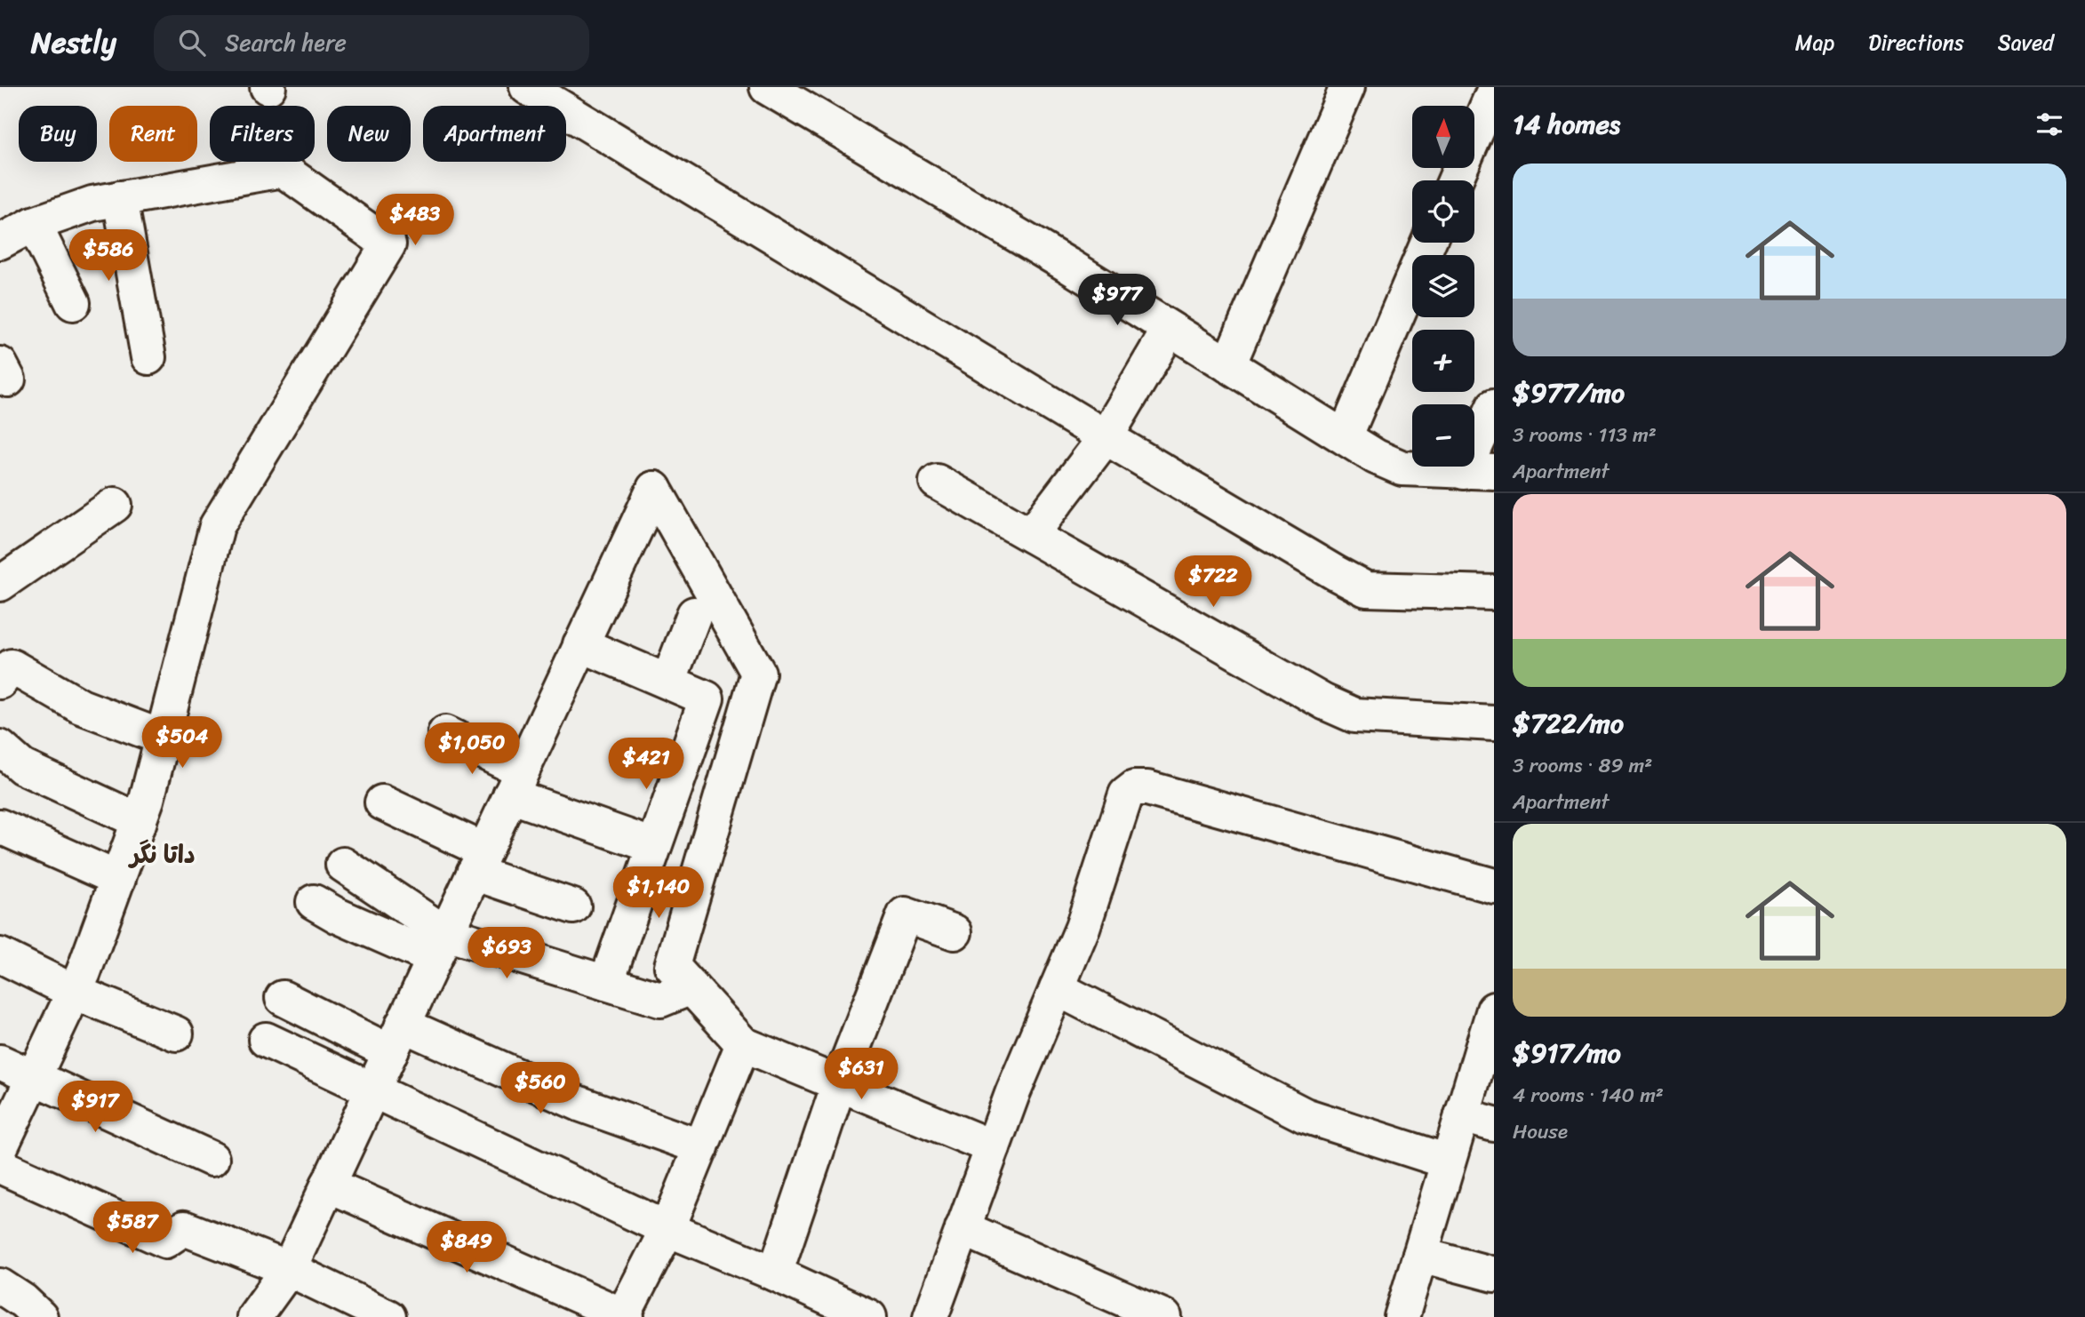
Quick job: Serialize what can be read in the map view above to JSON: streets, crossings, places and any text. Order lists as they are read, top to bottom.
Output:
{
  "districts": ["داتا نگر"],
  "north": "top",
  "page": {
    "header": "Nestly",
    "search": "Search here",
    "nav": ["Map", "Directions", "Saved"],
    "heading": "14 homes",
    "map_buttons": ["+", "−"],
    "chip": [
      "Buy",
      "Rent",
      "Filters",
      "New",
      "Apartment"
    ],
    "list": [
      {
        "name": "$977/mo",
        "note": "3 rooms · 113 m² · Apartment"
      },
      {
        "name": "$722/mo",
        "note": "3 rooms · 89 m² · Apartment"
      },
      {
        "name": "$917/mo",
        "note": "4 rooms · 140 m² · House"
      }
    ],
    "price": [
      "$483",
      "$586",
      "$977",
      "$722",
      "$504",
      "$1,050",
      "$421",
      "$1,140",
      "$693",
      "$631",
      "$560",
      "$917",
      "$587",
      "$849"
    ]
  }
}
